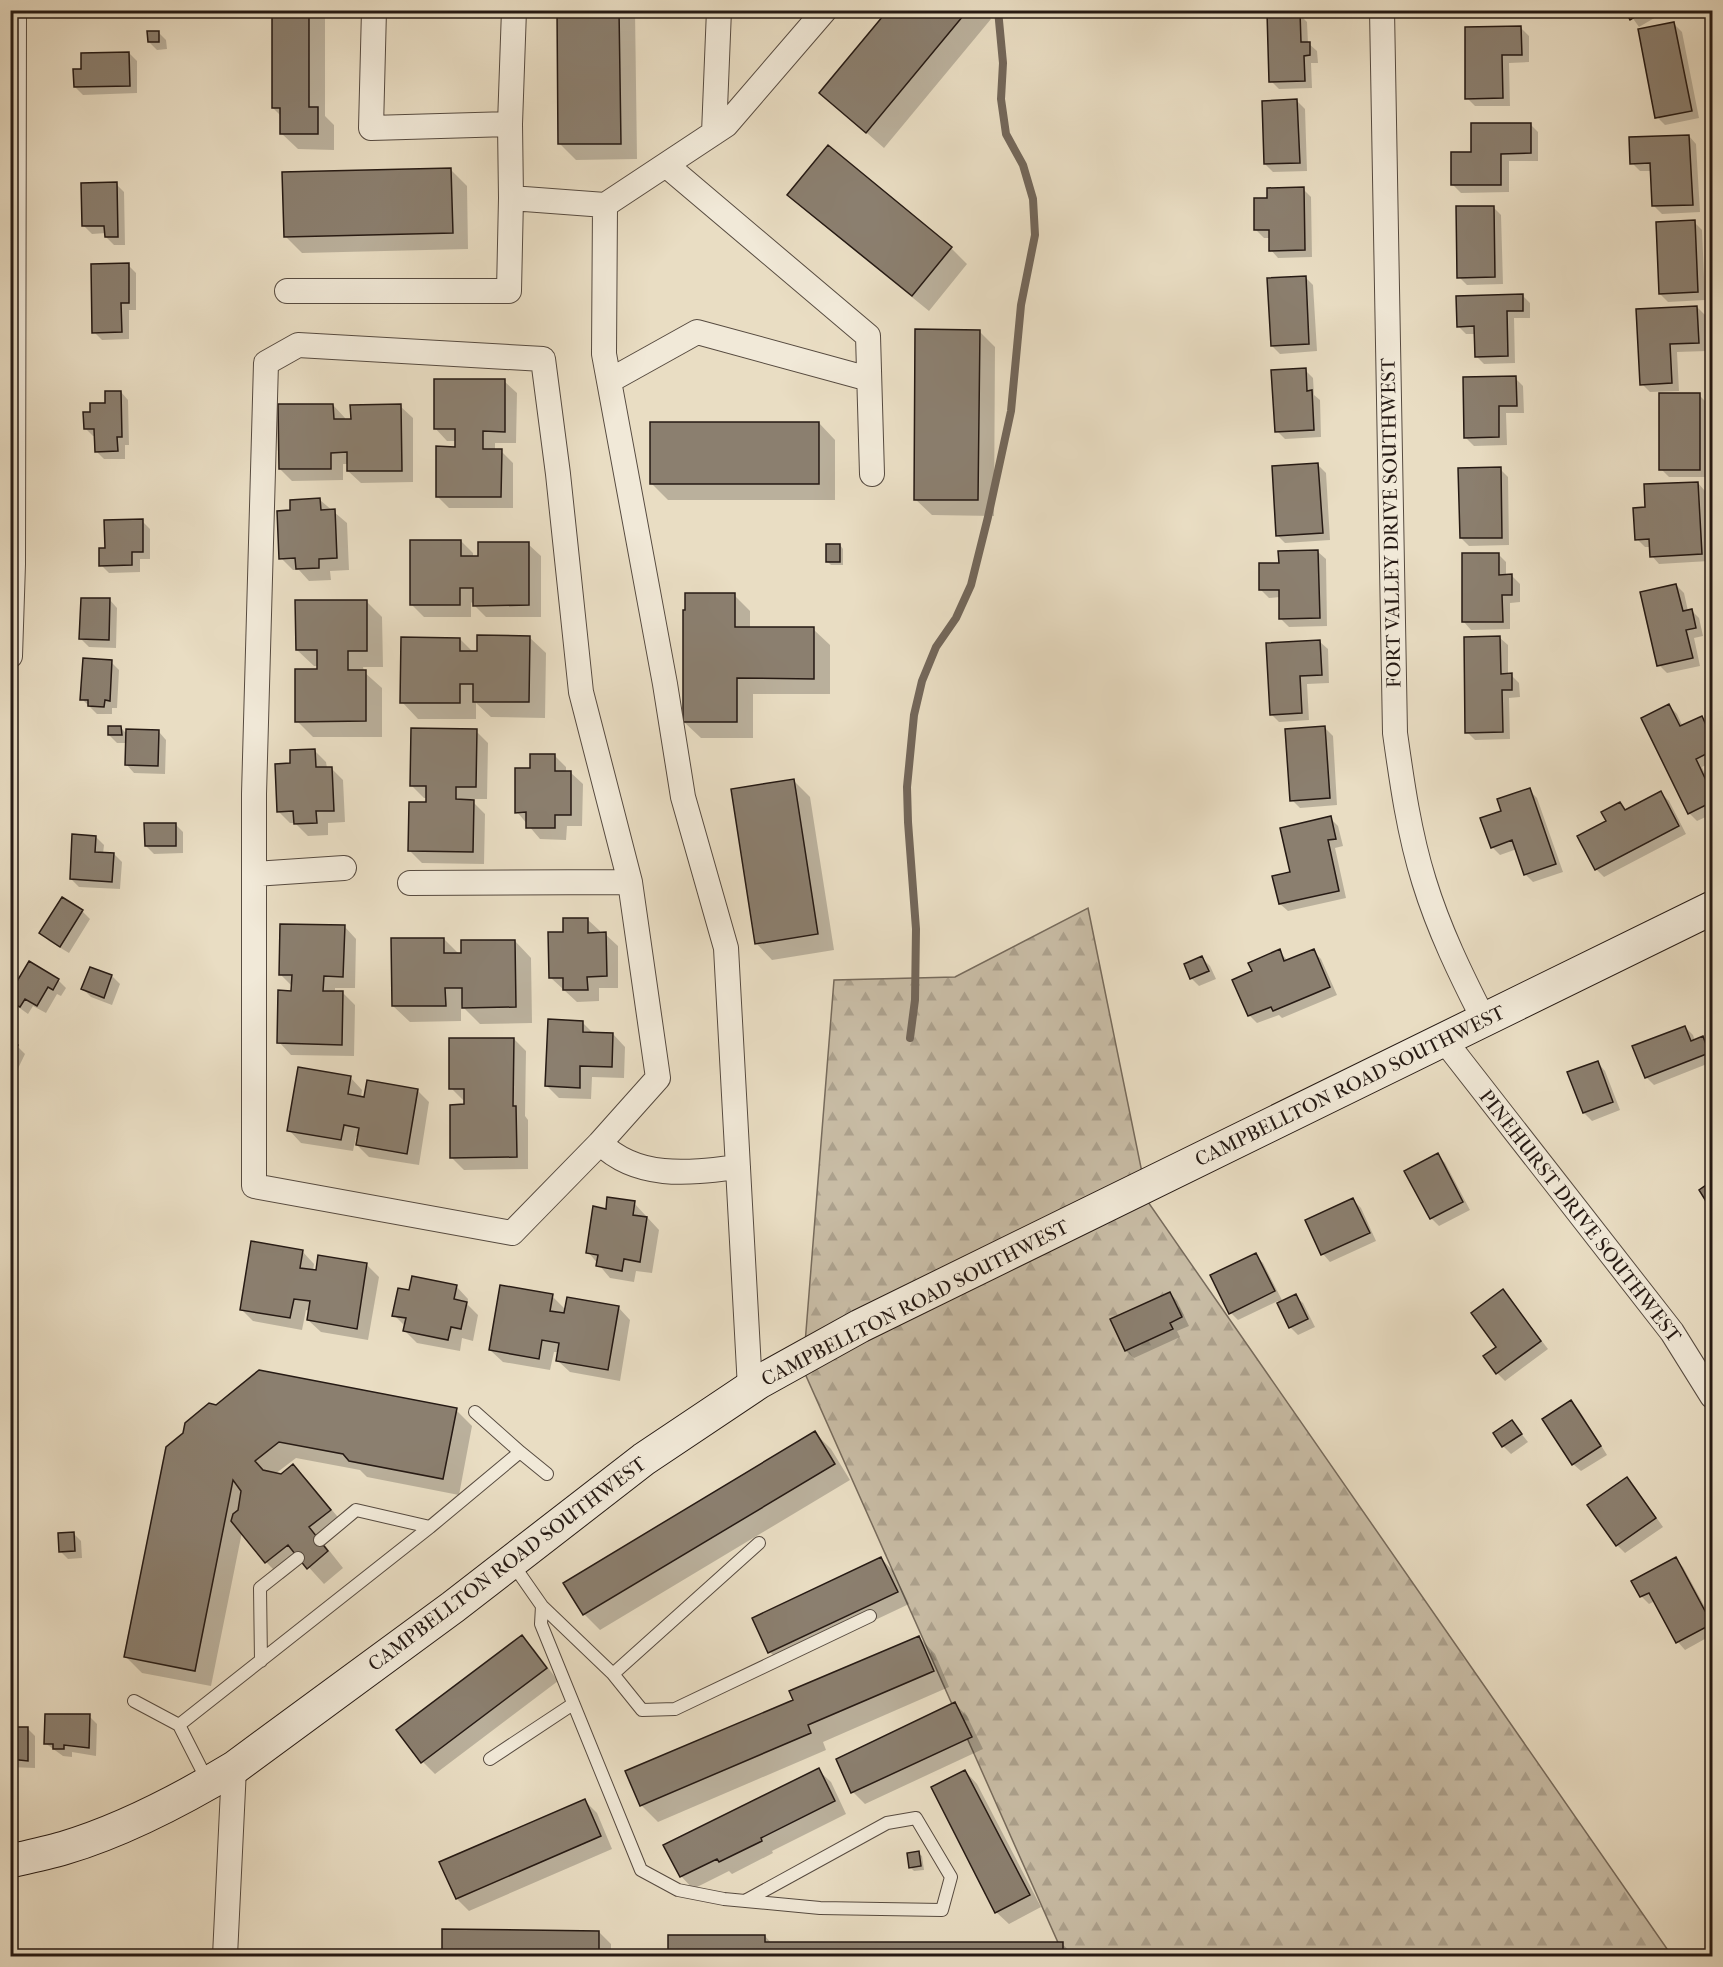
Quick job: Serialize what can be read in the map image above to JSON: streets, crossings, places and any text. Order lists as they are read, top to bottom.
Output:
{
  "streets": {
    "main road": ["CAMPBELLTON ROAD SOUTHWEST"],
    "street": ["FORT VALLEY DRIVE SOUTHWEST", "PINEHURST DRIVE SOUTHWEST"]
  },
  "crossings": [
    ["FORT VALLEY DRIVE SOUTHWEST", "CAMPBELLTON ROAD SOUTHWEST"],
    ["CAMPBELLTON ROAD SOUTHWEST", "PINEHURST DRIVE SOUTHWEST"]
  ]
}
